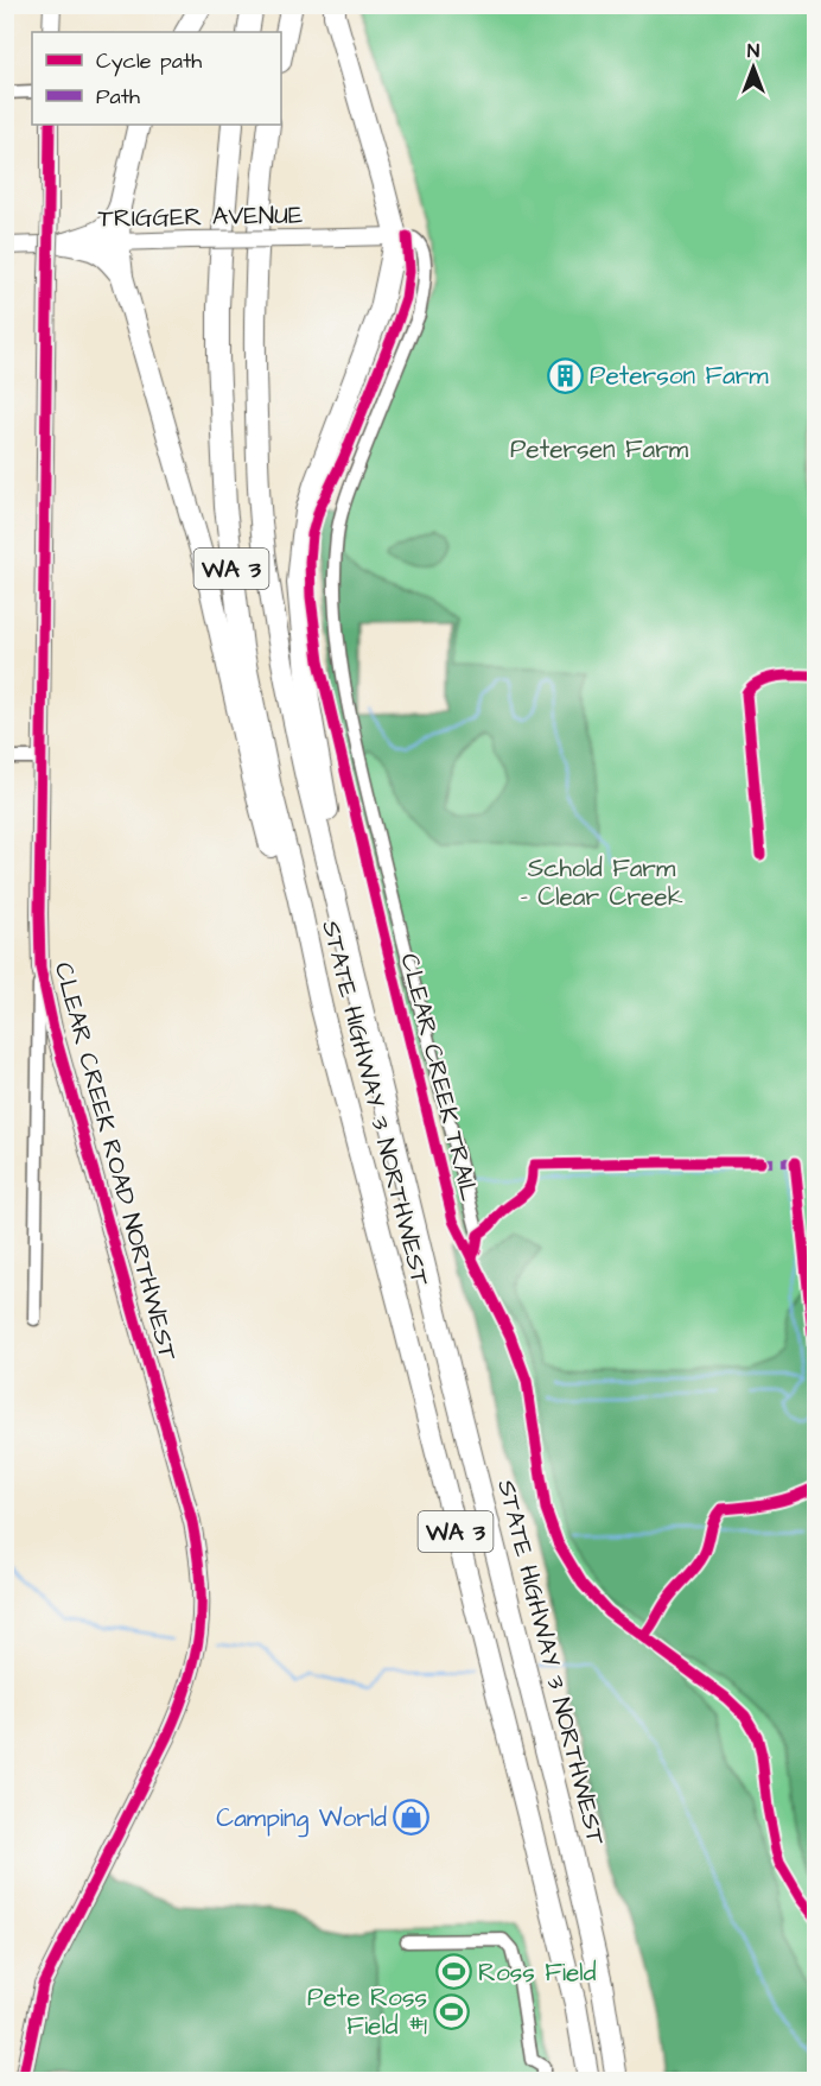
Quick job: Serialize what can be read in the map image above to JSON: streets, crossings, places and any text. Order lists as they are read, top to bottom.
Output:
{
  "streets": {
    "highway": ["WA 3", "STATE HIGHWAY 3 NORTHWEST"],
    "main road": ["TRIGGER AVENUE", "CLEAR CREEK ROAD NORTHWEST"],
    "cycle path": ["CLEAR CREEK TRAIL"]
  },
  "parks": ["Petersen Farm", "Schold Farm - Clear Creek"],
  "places": {
    "building": ["Peterson Farm"],
    "shop": ["Camping World"],
    "sports": ["Ross Field", "Pete Ross Field #1"]
  },
  "legend": ["Cycle path", "Path"],
  "north": "top"
}
